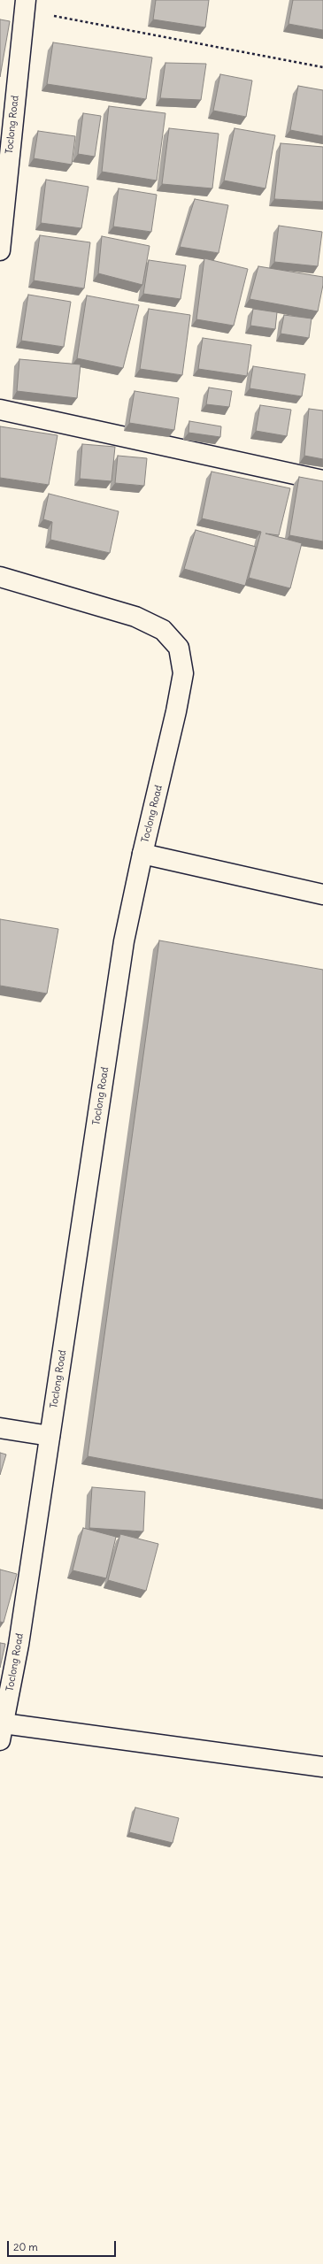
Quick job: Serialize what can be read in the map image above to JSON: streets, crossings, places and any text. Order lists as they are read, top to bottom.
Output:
{
  "streets": {
    "street": ["Toclong Road"]
  },
  "scale_bar": "20 m"
}
